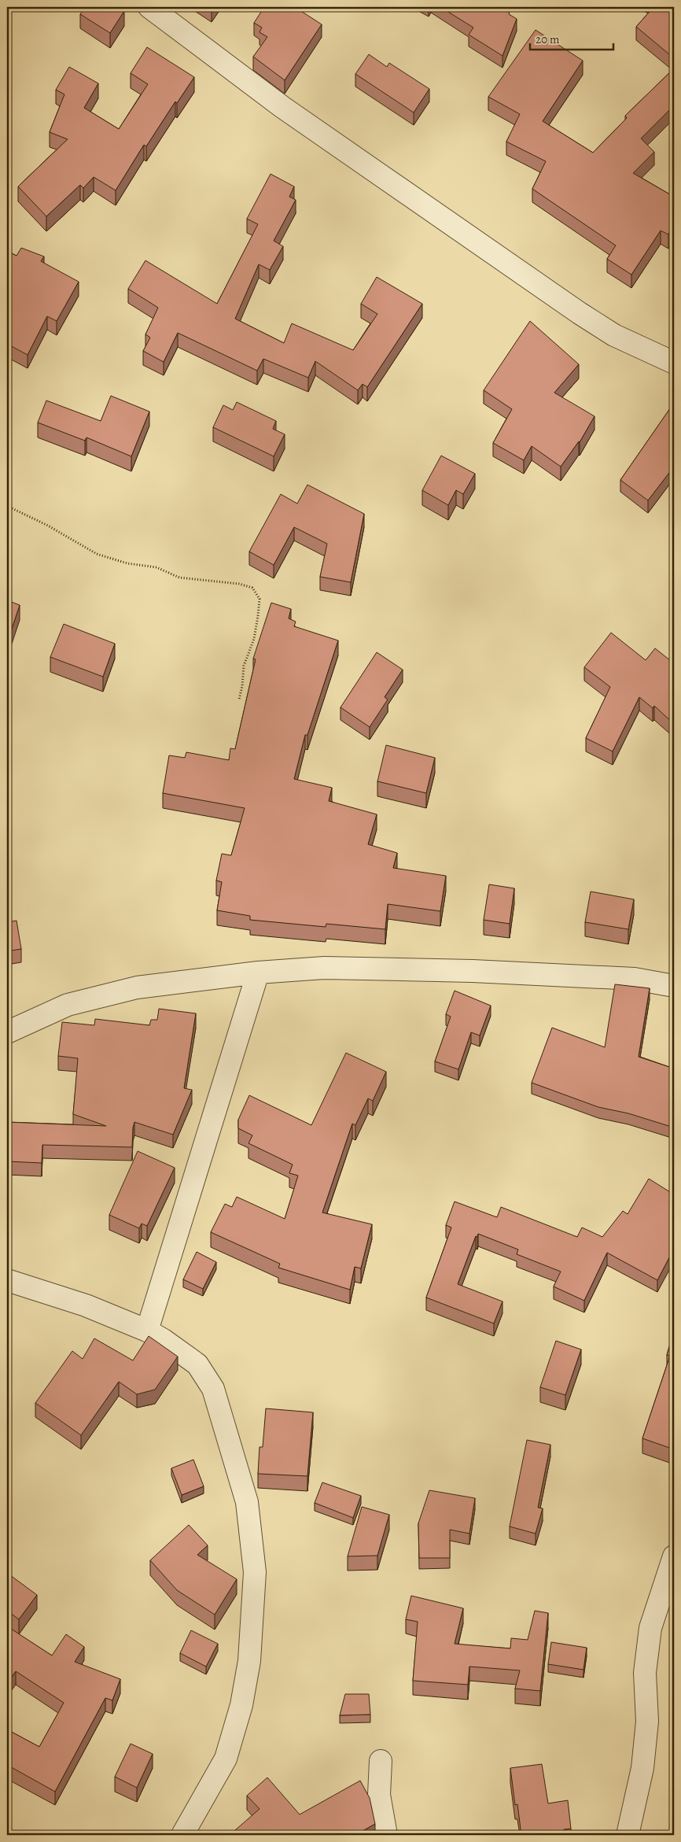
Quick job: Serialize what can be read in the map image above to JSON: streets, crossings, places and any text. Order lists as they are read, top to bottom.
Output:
{
  "scale_bar": "20 m"
}
